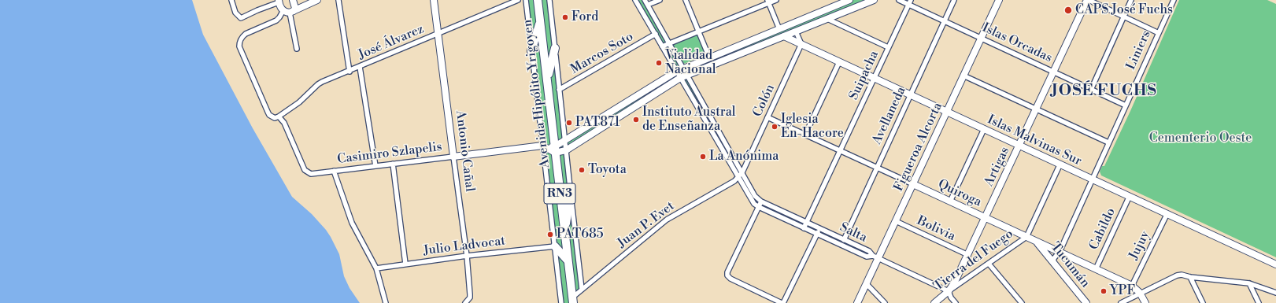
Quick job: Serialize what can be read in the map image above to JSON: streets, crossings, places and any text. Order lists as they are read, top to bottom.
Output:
{
  "streets": {
    "highway": ["Avenida Hipólito Yrigoyen", "RN3"],
    "street": [
      "José Álvarez",
      "Islas Orcadas",
      "Liniers",
      "Marcos Soto",
      "Suipacha",
      "Colón",
      "Avellaneda",
      "Islas Malvinas Sur",
      "Figueroa Alcorta",
      "Antonio Cañal",
      "Casimiro Szlapelis",
      "Artigas",
      "Quiroga",
      "Juan P. Evet",
      "Bolivia",
      "Cabildo",
      "Salta",
      "Jujuy",
      "Julio Ladvocat",
      "Tierra del Fuego",
      "Tucumán"
    ]
  },
  "crossings": [
    ["José Álvarez", "Antonio Cañal"],
    ["José Álvarez", "Casimiro Szlapelis"],
    ["Islas Orcadas", "Liniers"],
    ["Islas Orcadas", "Suipacha"],
    ["Islas Orcadas", "Avellaneda"],
    ["Islas Orcadas", "Figueroa Alcorta"],
    ["Islas Orcadas", "Artigas"],
    ["Liniers", "Islas Malvinas Sur"],
    ["Liniers", "Quiroga"],
    ["Liniers", "Tucumán"],
    ["Suipacha", "Islas Malvinas Sur"],
    ["Suipacha", "Quiroga"],
    ["Suipacha", "Salta"],
    ["Avenida Hipólito Yrigoyen", "Casimiro Szlapelis"],
    ["Avenida Hipólito Yrigoyen", "Juan P. Evet"],
    ["Colón", "Islas Malvinas Sur"],
    ["Colón", "Quiroga"],
    ["Colón", "Juan P. Evet"],
    ["Avellaneda", "Islas Malvinas Sur"],
    ["Avellaneda", "Quiroga"],
    ["Avellaneda", "Salta"],
    ["Islas Malvinas Sur", "Figueroa Alcorta"],
    ["Islas Malvinas Sur", "Casimiro Szlapelis"],
    ["Islas Malvinas Sur", "Artigas"],
    ["Islas Malvinas Sur", "Cabildo"],
    ["Islas Malvinas Sur", "Jujuy"],
    ["Figueroa Alcorta", "Quiroga"],
    ["Figueroa Alcorta", "Bolivia"],
    ["Figueroa Alcorta", "Salta"],
    ["Antonio Cañal", "Casimiro Szlapelis"],
    ["Antonio Cañal", "Julio Ladvocat"],
    ["Artigas", "Quiroga"],
    ["Artigas", "Bolivia"],
    ["Artigas", "Salta"],
    ["Artigas", "Tierra del Fuego"],
    ["Quiroga", "Cabildo"],
    ["Quiroga", "Jujuy"],
    ["Quiroga", "Tierra del Fuego"],
    ["Quiroga", "Tucumán"],
    ["Salta", "Tierra del Fuego"]
  ],
  "districts": ["JOSÉ FUCHS"],
  "parks": ["Cementerio Oeste"],
  "places": [
    "CAPS José Fuchs",
    "Ford",
    "Vialidad Nacional",
    "Instituto Austral de Enseñanza",
    "PAT871",
    "Iglesia En-Hacore",
    "La Anónima",
    "Toyota",
    "PAT685",
    "YPF"
  ]
}
